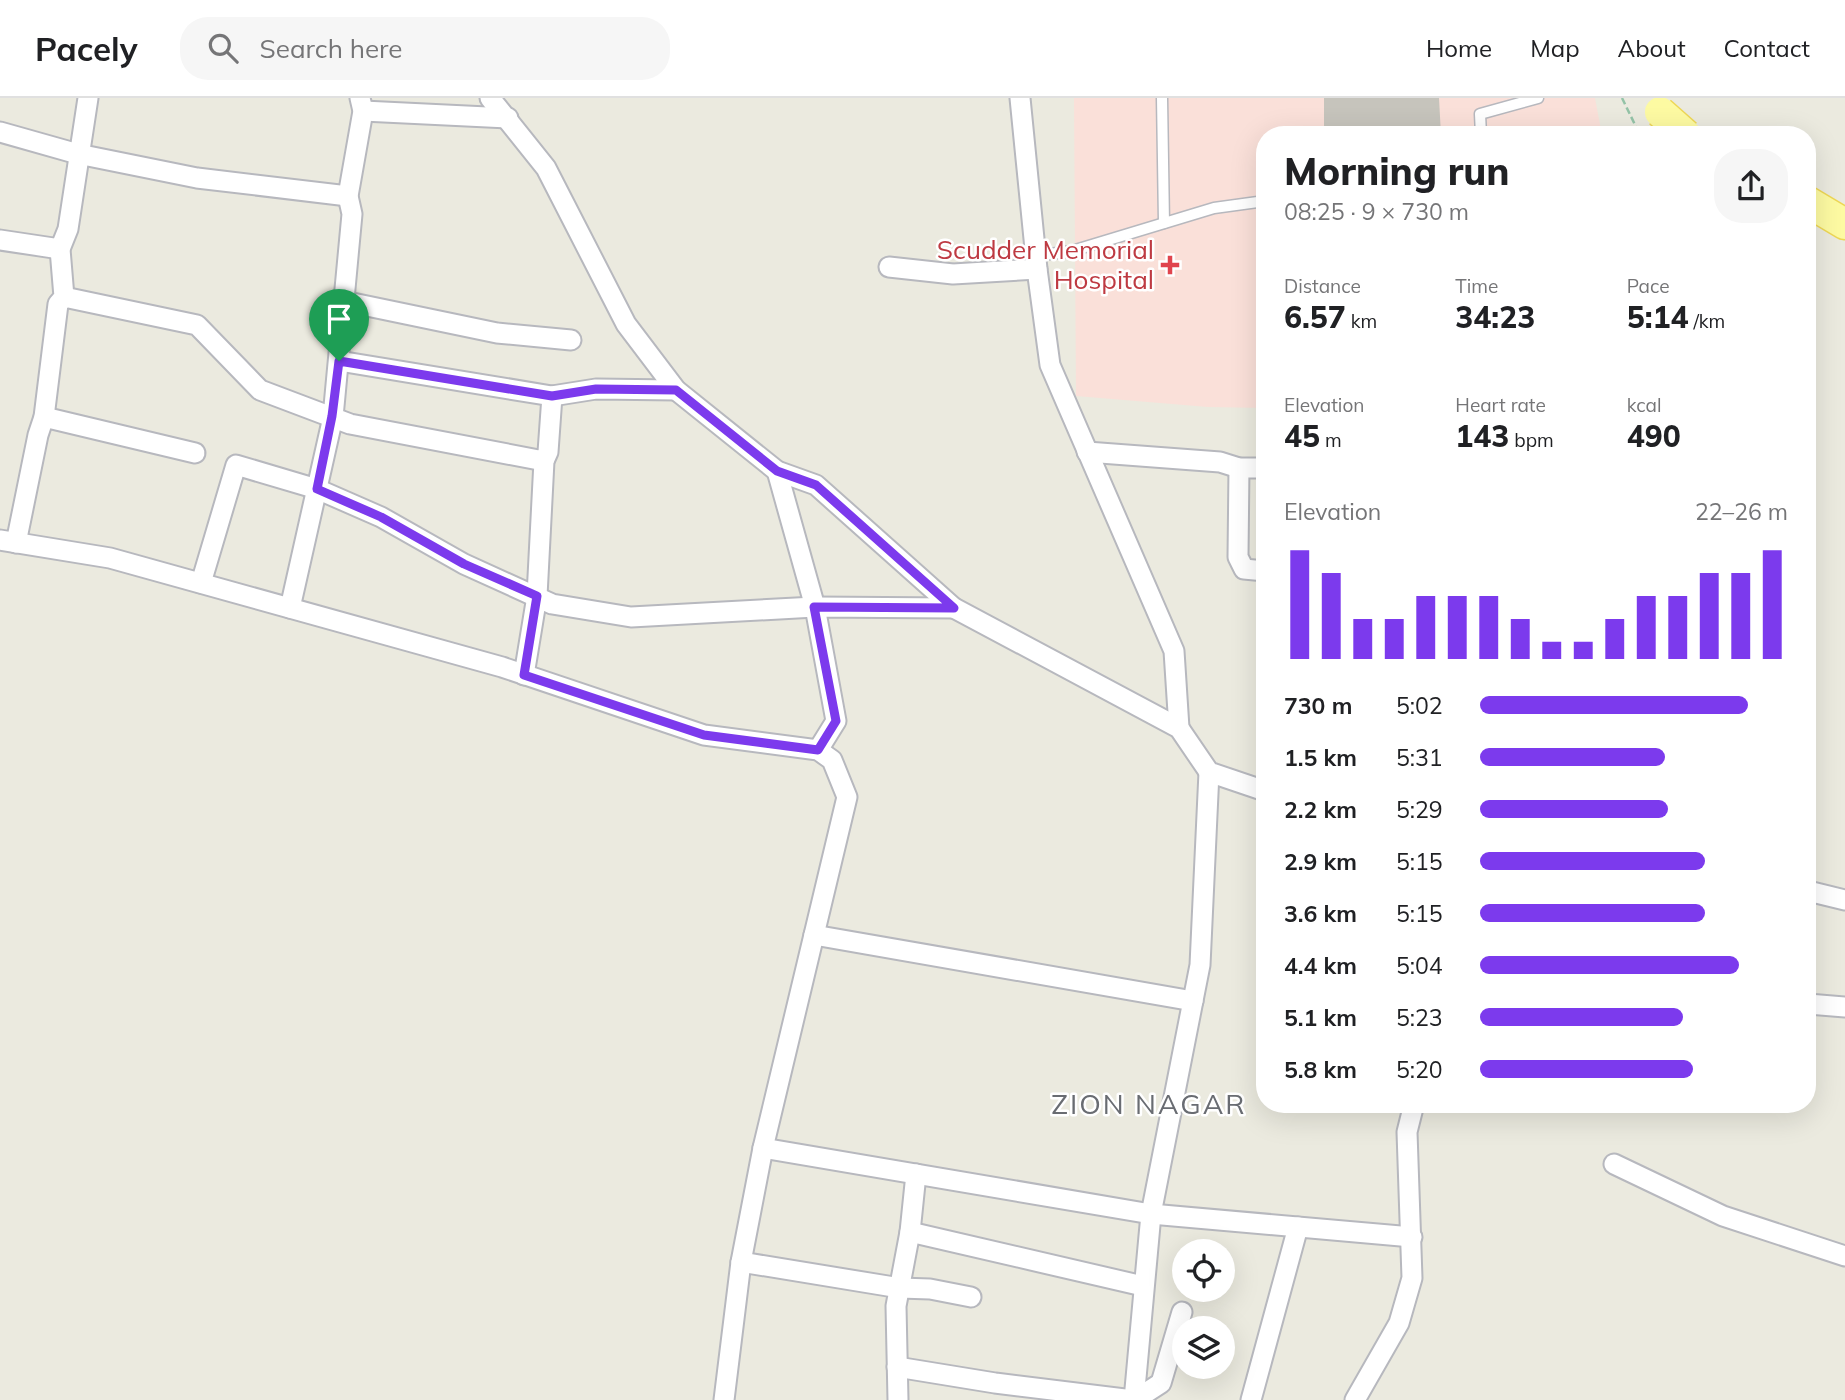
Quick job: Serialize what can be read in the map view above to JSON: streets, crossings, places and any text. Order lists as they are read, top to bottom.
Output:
{
  "districts": ["ZION NAGAR"],
  "places": {
    "health": ["Scudder Memorial Hospital"]
  },
  "page": {
    "header": "Pacely",
    "search": "Search here",
    "nav": [
      "Home",
      "Map",
      "About",
      "Contact"
    ],
    "heading": ["Morning run", "08:25 · 9 × 730 m"],
    "stats": [
      ["Distance", "6.57 km"],
      ["Time", "34:23"],
      ["Pace", "5:14 /km"],
      ["Elevation", "45 m"],
      ["Heart rate", "143 bpm"],
      ["kcal", "490"]
    ],
    "chart": ["Elevation", "22–26 m"],
    "list": [
      {
        "name": "730 m",
        "note": "5:02"
      },
      {
        "name": "1.5 km",
        "note": "5:31"
      },
      {
        "name": "2.2 km",
        "note": "5:29"
      },
      {
        "name": "2.9 km",
        "note": "5:15"
      },
      {
        "name": "3.6 km",
        "note": "5:15"
      },
      {
        "name": "4.4 km",
        "note": "5:04"
      },
      {
        "name": "5.1 km",
        "note": "5:23"
      },
      {
        "name": "5.8 km",
        "note": "5:20"
      }
    ]
  }
}
